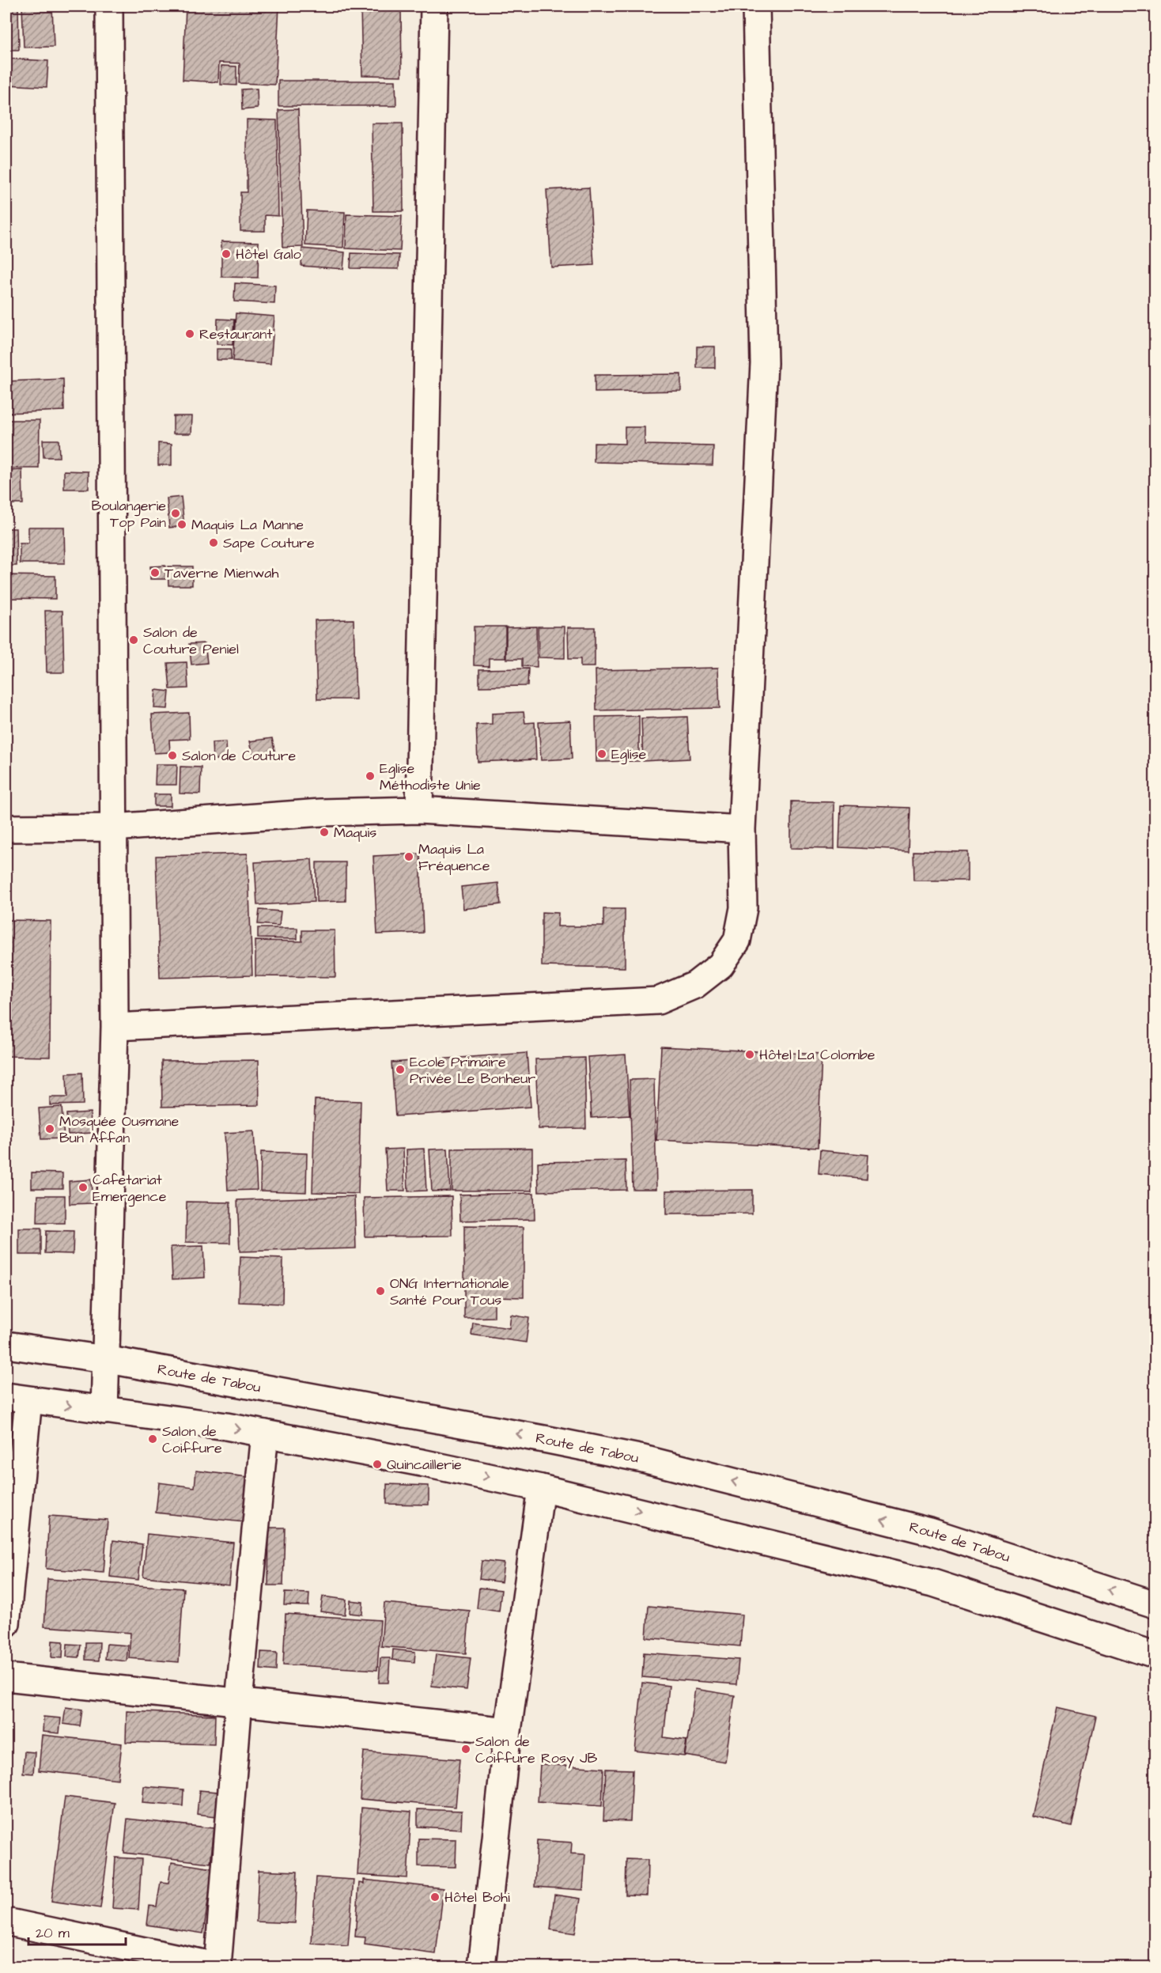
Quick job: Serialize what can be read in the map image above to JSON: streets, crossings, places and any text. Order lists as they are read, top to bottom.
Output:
{
  "streets": {
    "street": ["Route de Tabou"]
  },
  "places": [
    "Hôtel Galo",
    "Restaurant",
    "Boulangerie Top Pain",
    "Maquis La Manne",
    "Sape Couture",
    "Taverne Mienwah",
    "Salon de Couture Peniel",
    "Eglise",
    "Salon de Couture",
    "Eglise Méthodiste Unie",
    "Maquis",
    "Maquis La Fréquence",
    "Hôtel La Colombe",
    "Ecole Primaire Privée Le Bonheur",
    "Mosquée Ousmane Bun Affan",
    "Cafetariat Emergence",
    "ONG Internationale Santé Pour Tous",
    "Salon de Coiffure",
    "Quincaillerie",
    "Salon de Coiffure Rosy JB",
    "Hôtel Bohi"
  ],
  "scale_bar": "20 m"
}
